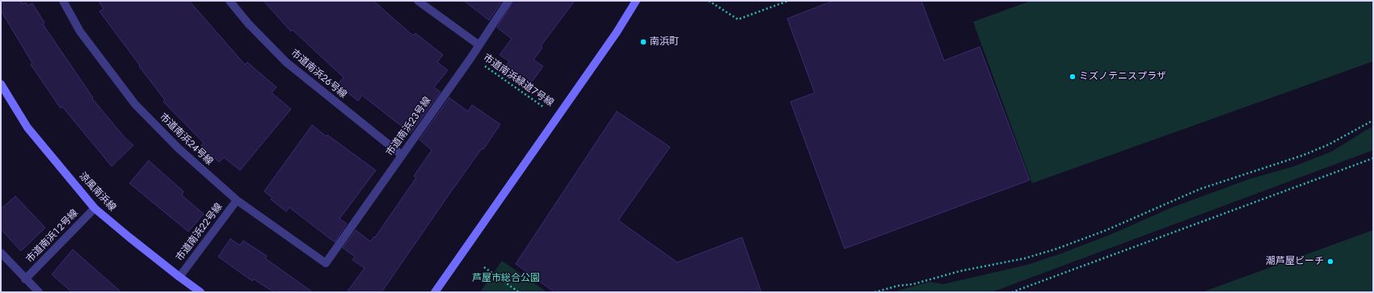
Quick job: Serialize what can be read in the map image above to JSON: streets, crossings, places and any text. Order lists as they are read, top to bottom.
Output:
{
  "streets": {
    "street": [
      "市道南浜２６号線",
      "市道南浜２３号線",
      "市道南浜２４号線",
      "涼風南浜線",
      "市道南浜２２号線",
      "市道南浜１２号線"
    ],
    "path": ["市道南浜緑道７号線"]
  },
  "crossings": [
    ["市道南浜２６号線", "市道南浜２３号線"],
    ["市道南浜緑道７号線", "市道南浜２３号線"],
    ["市道南浜２３号線", "市道南浜２４号線"],
    ["市道南浜２４号線", "市道南浜２２号線"],
    ["涼風南浜線", "市道南浜２２号線"],
    ["涼風南浜線", "市道南浜１２号線"]
  ],
  "parks": ["芦屋市総合公園"],
  "places": ["南浜町", "ミズノテニスプラザ", "潮芦屋ビーチ"]
}
